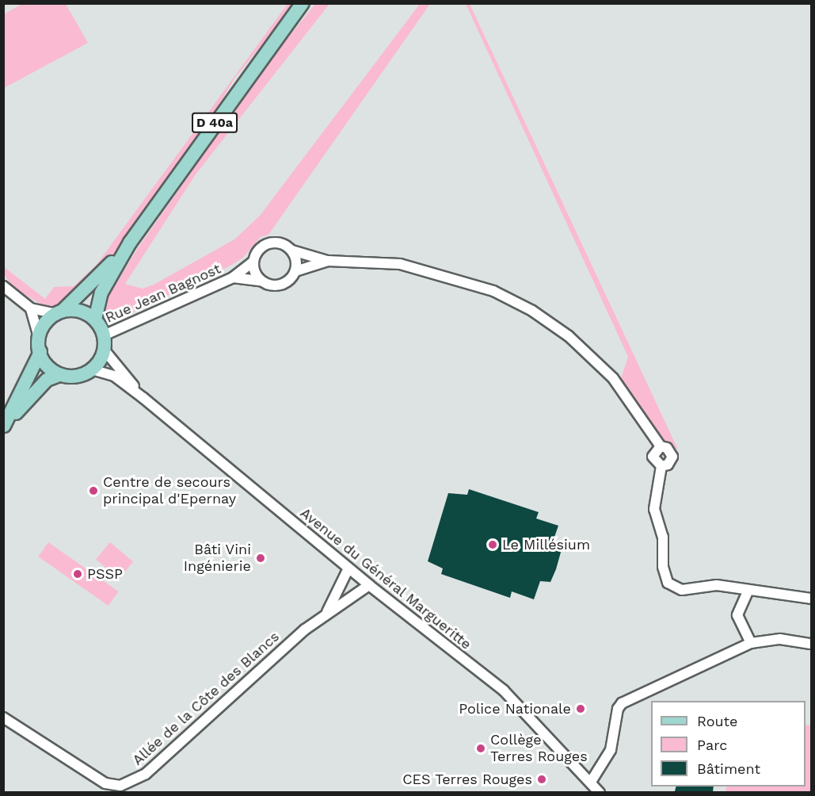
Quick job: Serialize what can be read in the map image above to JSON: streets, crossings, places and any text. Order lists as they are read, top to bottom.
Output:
{
  "streets": {
    "main road": ["D 40a"],
    "street": ["Rue Jean Bagnost", "Avenue du Général Margueritte", "Allée de la Côte des Blancs"]
  },
  "crossings": [
    ["D 40a", "Rue Jean Bagnost"],
    ["D 40a", "Avenue du Général Margueritte"],
    ["Rue Jean Bagnost", "Avenue du Général Margueritte"],
    ["Avenue du Général Margueritte", "Allée de la Côte des Blancs"]
  ],
  "places": [
    "Centre de secours principal d'Epernay",
    "Le Millésium",
    "Bâti Vini Ingénierie",
    "PSSP",
    "Police Nationale",
    "Collège Terres Rouges",
    "CES Terres Rouges"
  ],
  "legend": ["Route", "Parc", "Bâtiment"]
}
